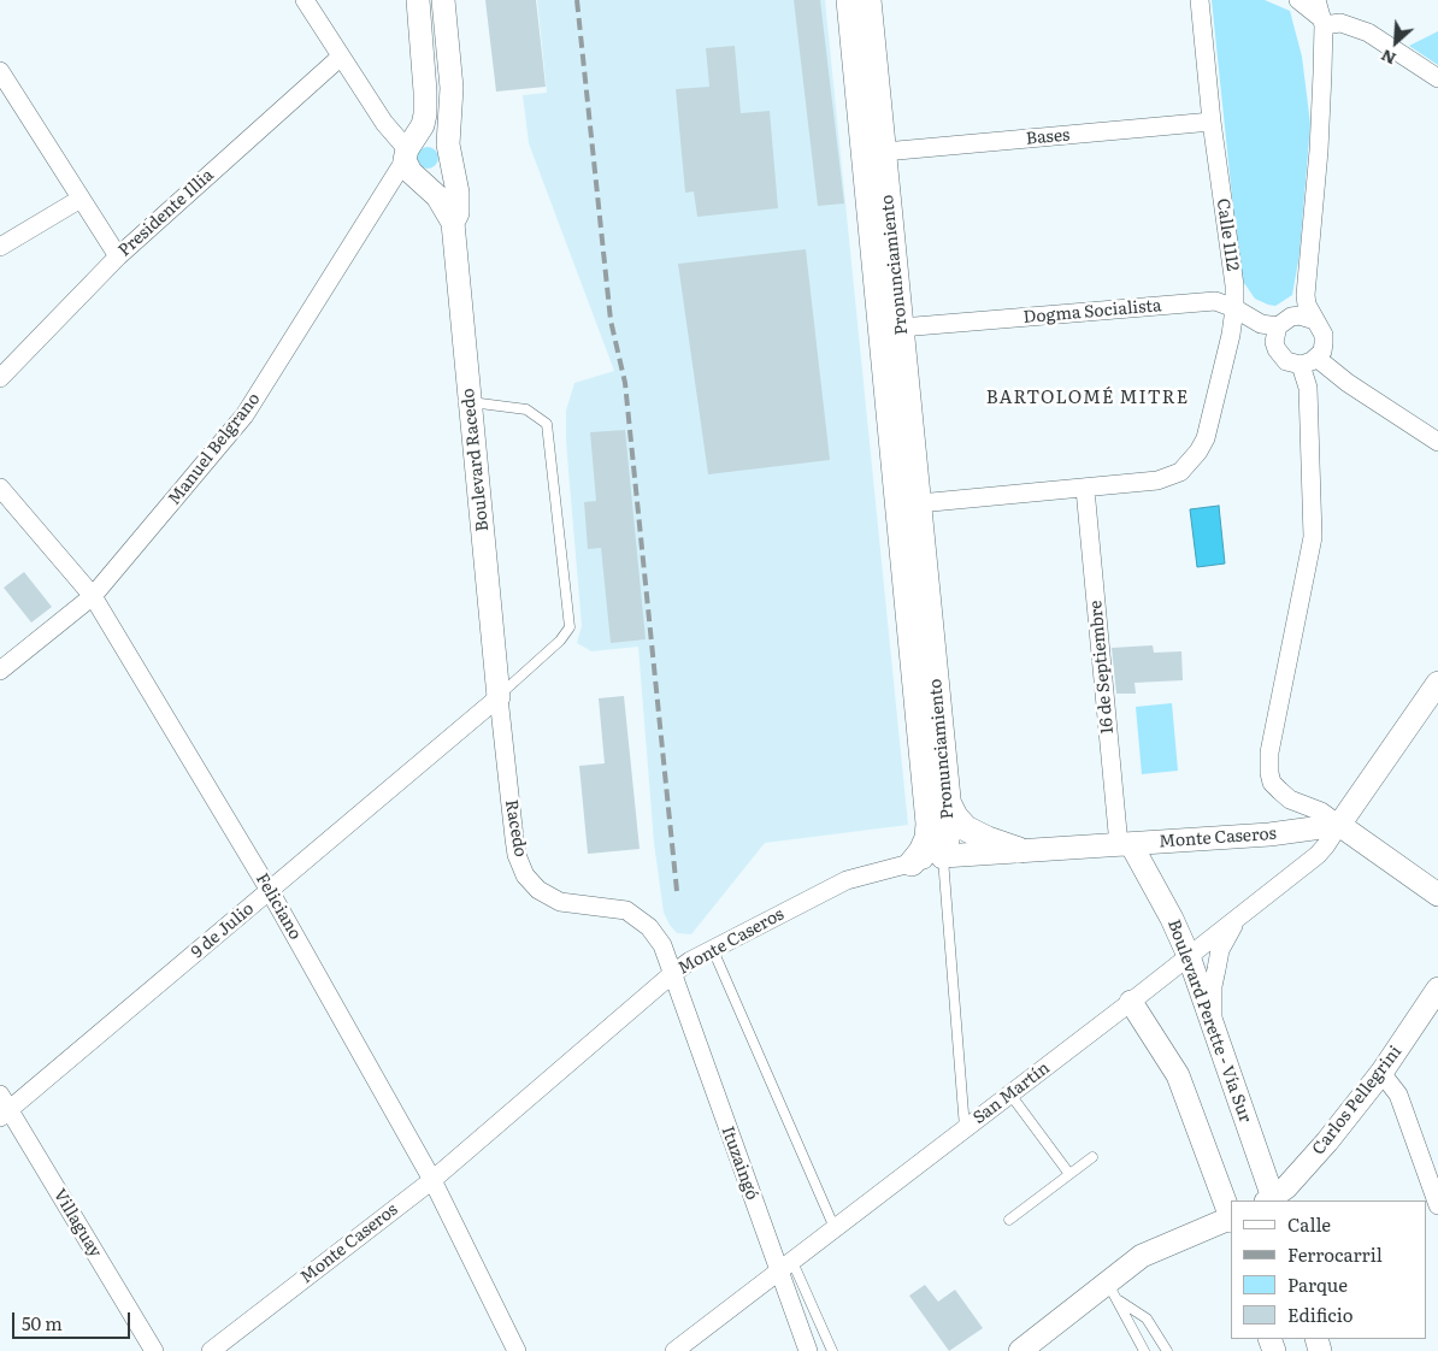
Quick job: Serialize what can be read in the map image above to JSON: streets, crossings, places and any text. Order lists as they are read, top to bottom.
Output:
{
  "streets": {
    "main road": ["Pronunciamiento"],
    "street": [
      "Bases",
      "Presidente Illia",
      "Calle 1112",
      "Dogma Socialista",
      "Manuel Belgrano",
      "Boulevard Racedo",
      "16 de Septiembre",
      "Racedo",
      "Monte Caseros",
      "Feliciano",
      "9 de Julio",
      "Boulevard Perette - Vía Sur",
      "San Martín",
      "Carlos Pellegrini",
      "Ituzaingó",
      "Villaguay"
    ]
  },
  "crossings": [
    ["Bases", "Calle 1112"],
    ["Bases", "Pronunciamiento"],
    ["Calle 1112", "Dogma Socialista"],
    ["Calle 1112", "16 de Septiembre"],
    ["Pronunciamiento", "Dogma Socialista"],
    ["Pronunciamiento", "Monte Caseros"],
    ["Manuel Belgrano", "Boulevard Racedo"],
    ["Manuel Belgrano", "Feliciano"],
    ["Boulevard Racedo", "Racedo"],
    ["Boulevard Racedo", "9 de Julio"],
    ["16 de Septiembre", "Monte Caseros"],
    ["16 de Septiembre", "Boulevard Perette - Vía Sur"],
    ["Racedo", "Monte Caseros"],
    ["Racedo", "9 de Julio"],
    ["Racedo", "Ituzaingó"],
    ["Monte Caseros", "Feliciano"],
    ["Monte Caseros", "Boulevard Perette - Vía Sur"],
    ["Monte Caseros", "San Martín"],
    ["Monte Caseros", "Ituzaingó"],
    ["Feliciano", "9 de Julio"],
    ["9 de Julio", "Villaguay"],
    ["Boulevard Perette - Vía Sur", "San Martín"],
    ["Boulevard Perette - Vía Sur", "Carlos Pellegrini"],
    ["San Martín", "Ituzaingó"]
  ],
  "districts": ["BARTOLOMÉ MITRE"],
  "legend": [
    "Calle",
    "Ferrocarril",
    "Parque",
    "Edificio"
  ],
  "scale_bar": "50 m",
  "north": "bottom left"
}
